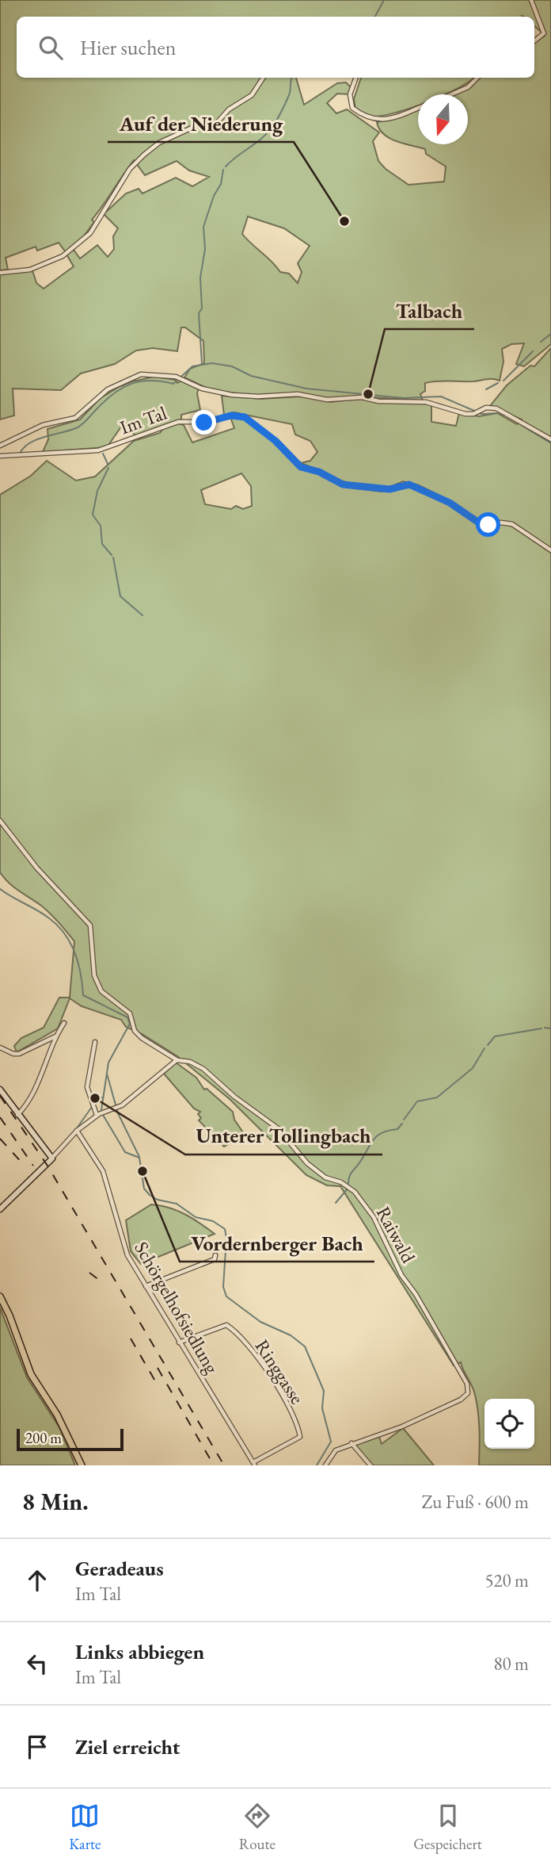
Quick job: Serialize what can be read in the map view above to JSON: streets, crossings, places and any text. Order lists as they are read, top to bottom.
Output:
{
  "streets": {
    "street": [
      "Im Tal",
      "Raiwald",
      "Schörgelhofsiedlung",
      "Ringgasse"
    ]
  },
  "crossings": [
    ["Schörgelhofsiedlung", "Ringgasse"]
  ],
  "places": [
    "Auf der Niederung",
    "Talbach",
    "Unterer Tollingbach",
    "Vordernberger Bach"
  ],
  "scale_bar": "200 m",
  "north": "bottom",
  "page": {
    "search": "Hier suchen",
    "scale": "200 m",
    "heading": ["8 Min.", "Zu Fuß · 600 m"],
    "list": [
      ["Geradeaus", "Im Tal", "520 m"],
      ["Links abbiegen", "Im Tal", "80 m"],
      "Ziel erreicht"
    ],
    "nav": ["Karte", "Route", "Gespeichert"]
  }
}
